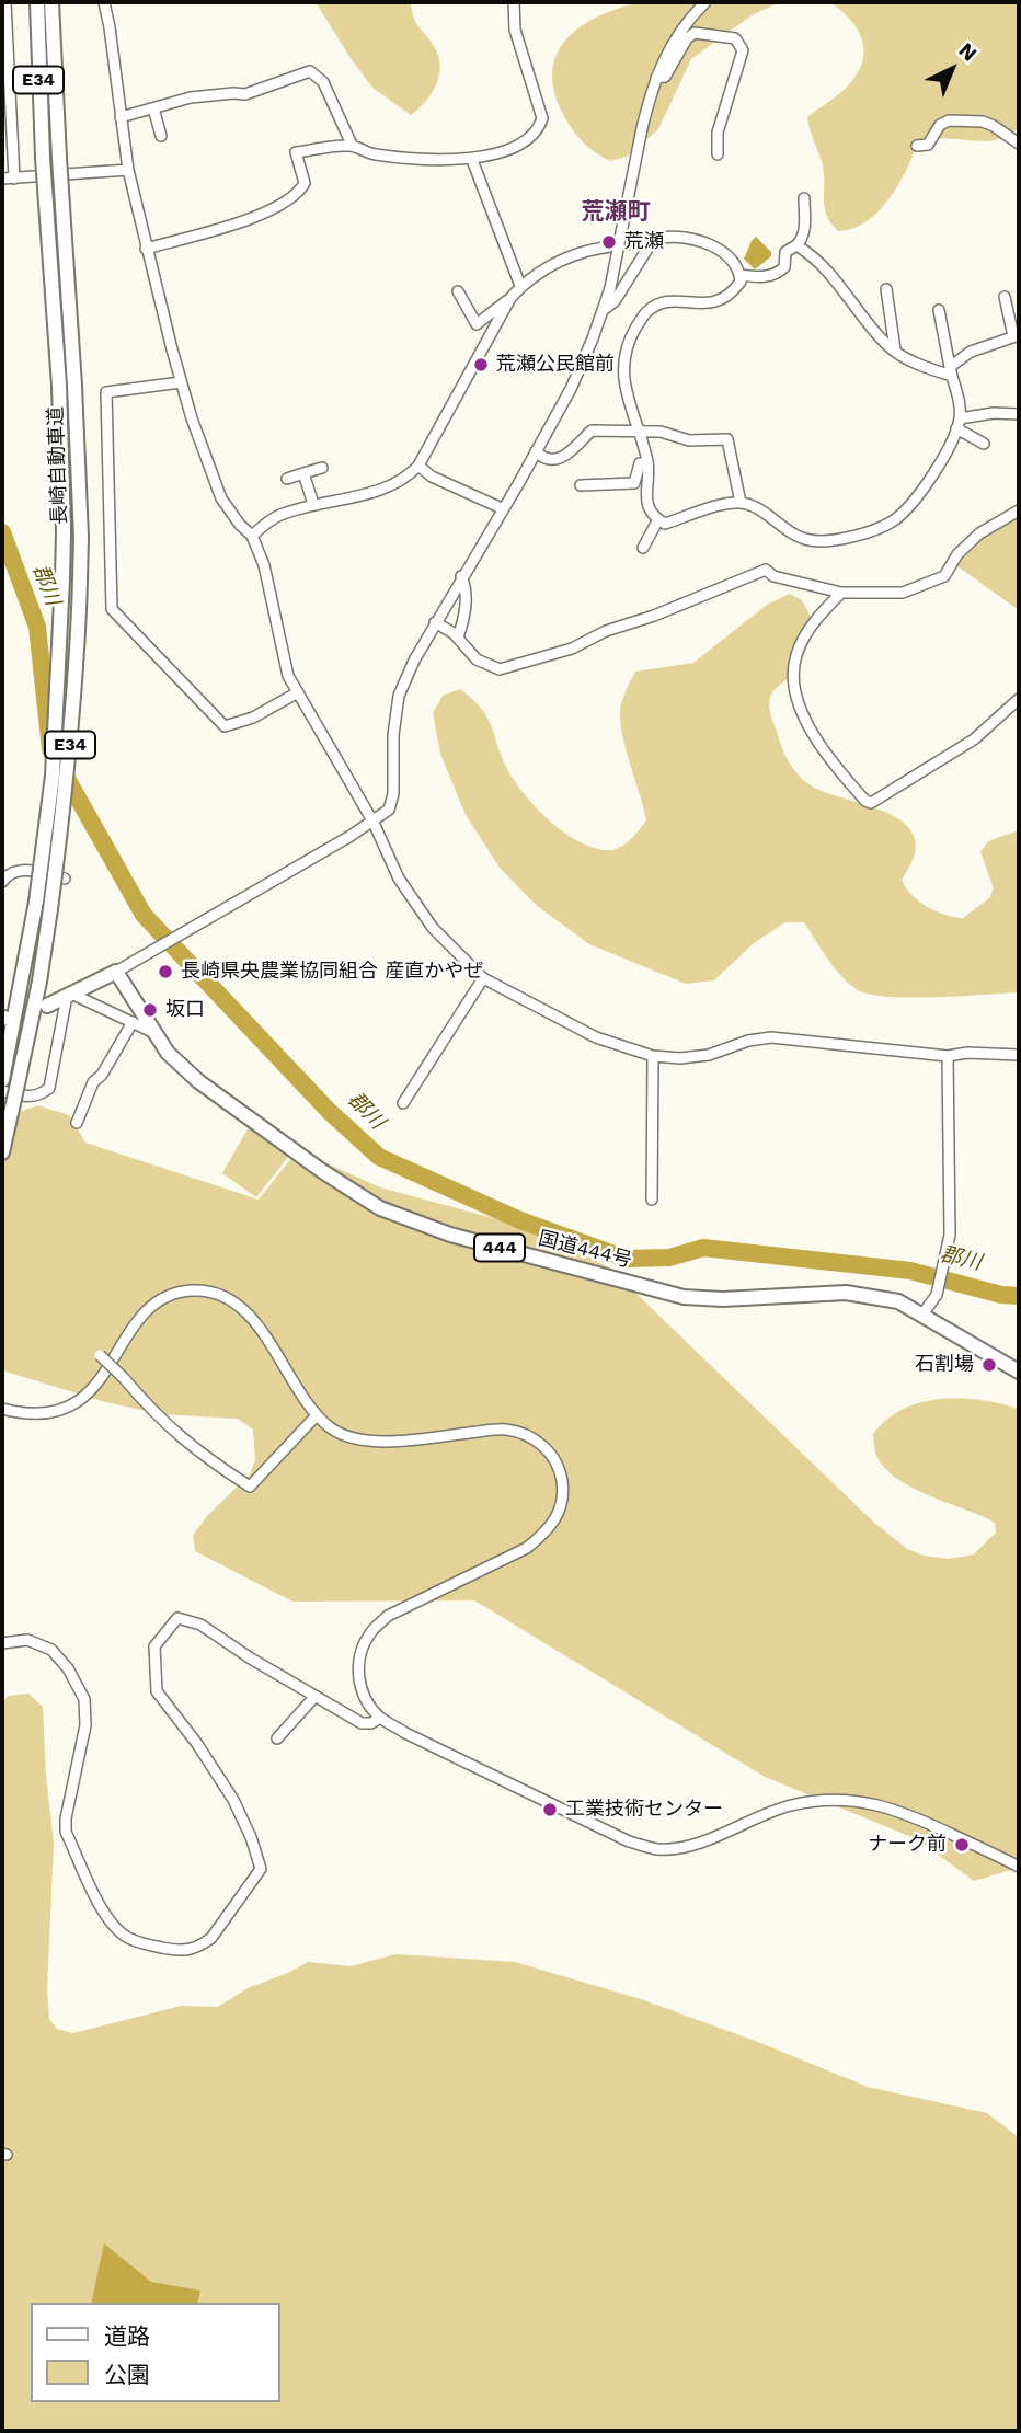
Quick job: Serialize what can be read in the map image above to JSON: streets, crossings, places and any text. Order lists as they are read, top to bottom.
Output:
{
  "streets": {
    "highway": [
      "E34",
      "長崎自動車道",
      "444",
      "国道444号"
    ]
  },
  "districts": ["荒瀬町"],
  "water": ["郡川"],
  "places": [
    "荒瀬",
    "荒瀬公民館前",
    "長崎県央農業協同組合 産直かやぜ",
    "坂口",
    "石割場",
    "工業技術センター",
    "ナーク前"
  ],
  "legend": ["道路", "公園"],
  "north": "top right"
}
